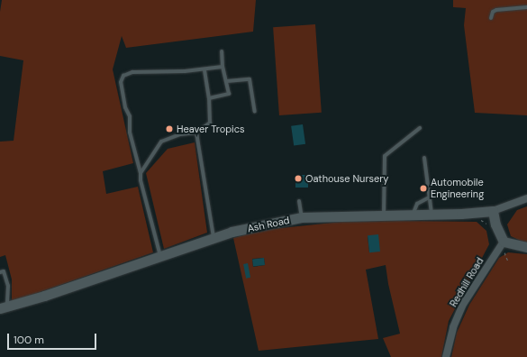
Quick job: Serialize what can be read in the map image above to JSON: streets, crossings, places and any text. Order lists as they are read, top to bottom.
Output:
{
  "streets": {
    "street": ["Ash Road", "Redhill Road"]
  },
  "places": ["Heaver Tropics", "Oathouse Nursery", "Automobile Engineering"],
  "scale_bar": "100 m"
}
